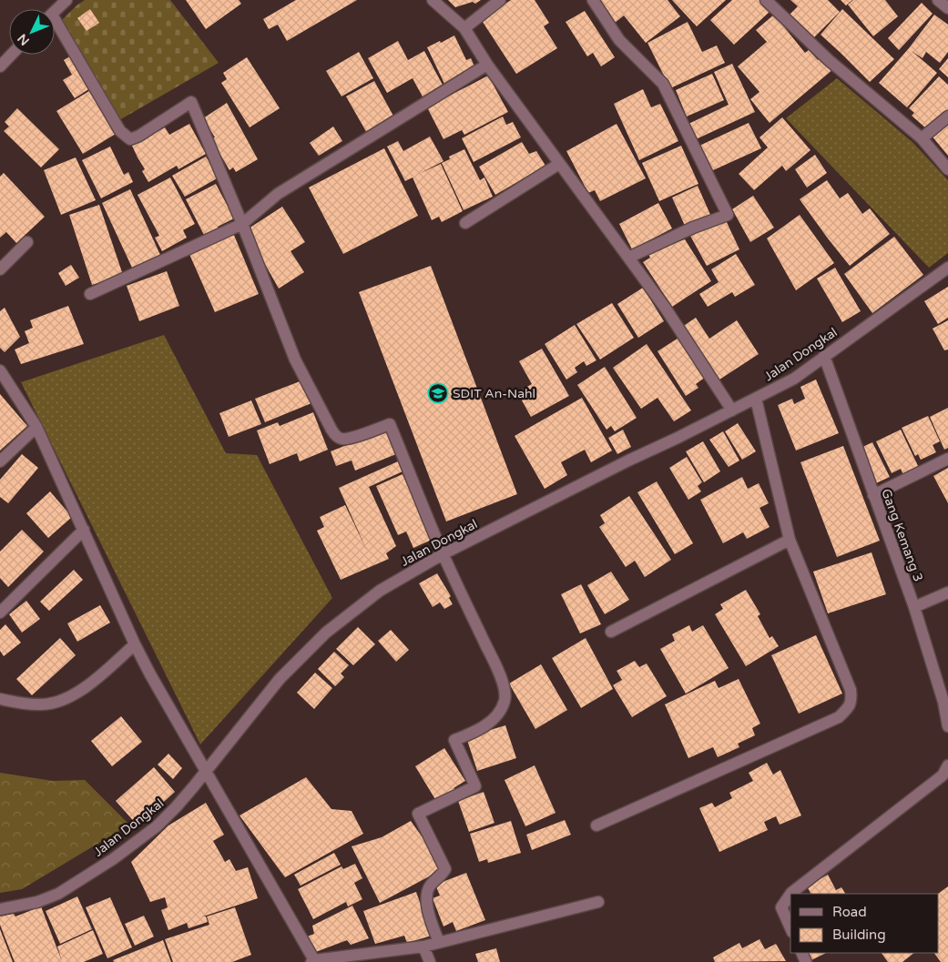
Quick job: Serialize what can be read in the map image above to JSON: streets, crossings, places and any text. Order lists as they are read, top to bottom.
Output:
{
  "streets": {
    "street": ["Jalan Dongkal", "Gang Kemang 3"]
  },
  "crossings": [
    ["Jalan Dongkal", "Gang Kemang 3"]
  ],
  "places": {
    "school or university": ["SDIT An-Nahl"]
  },
  "legend": ["Road", "Building"],
  "north": "bottom left"
}
